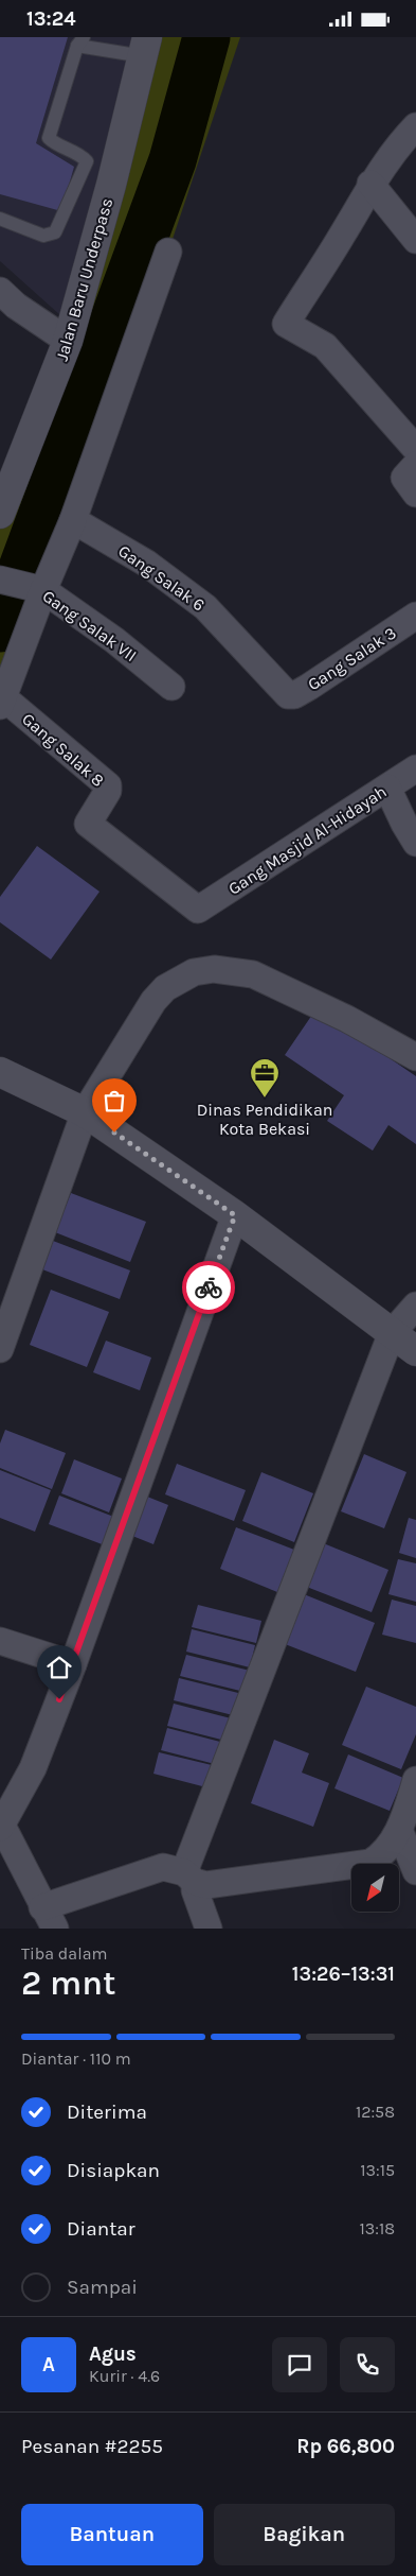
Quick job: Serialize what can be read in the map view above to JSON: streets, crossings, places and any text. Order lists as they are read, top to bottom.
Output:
{
  "streets": {
    "street": [
      "Jalan Baru Underpass",
      "Gang Salak 6",
      "Gang Salak VII",
      "Gang Salak 3",
      "Gang Salak 8",
      "Gang Masjid Al-Hidayah"
    ]
  },
  "crossings": [
    ["Gang Salak 6", "Gang Salak 3"],
    ["Gang Salak 8", "Gang Masjid Al-Hidayah"]
  ],
  "places": {
    "office": ["Dinas Pendidikan Kota Bekasi"]
  },
  "north": "bottom left",
  "page": {
    "status": "13:24",
    "heading": ["2 mnt", "Tiba dalam", "13:26–13:31"],
    "panel": [
      "Agus",
      "Kurir · 4.6",
      "Pesanan #2255",
      "Rp 66,800"
    ],
    "bar": "Diantar · 110 m",
    "list": [
      ["Diterima", "12:58"],
      ["Disiapkan", "13:15"],
      ["Diantar", "13:18"],
      "Sampai"
    ],
    "round": "A",
    "buttons": ["Bantuan", "Bagikan"]
  }
}
